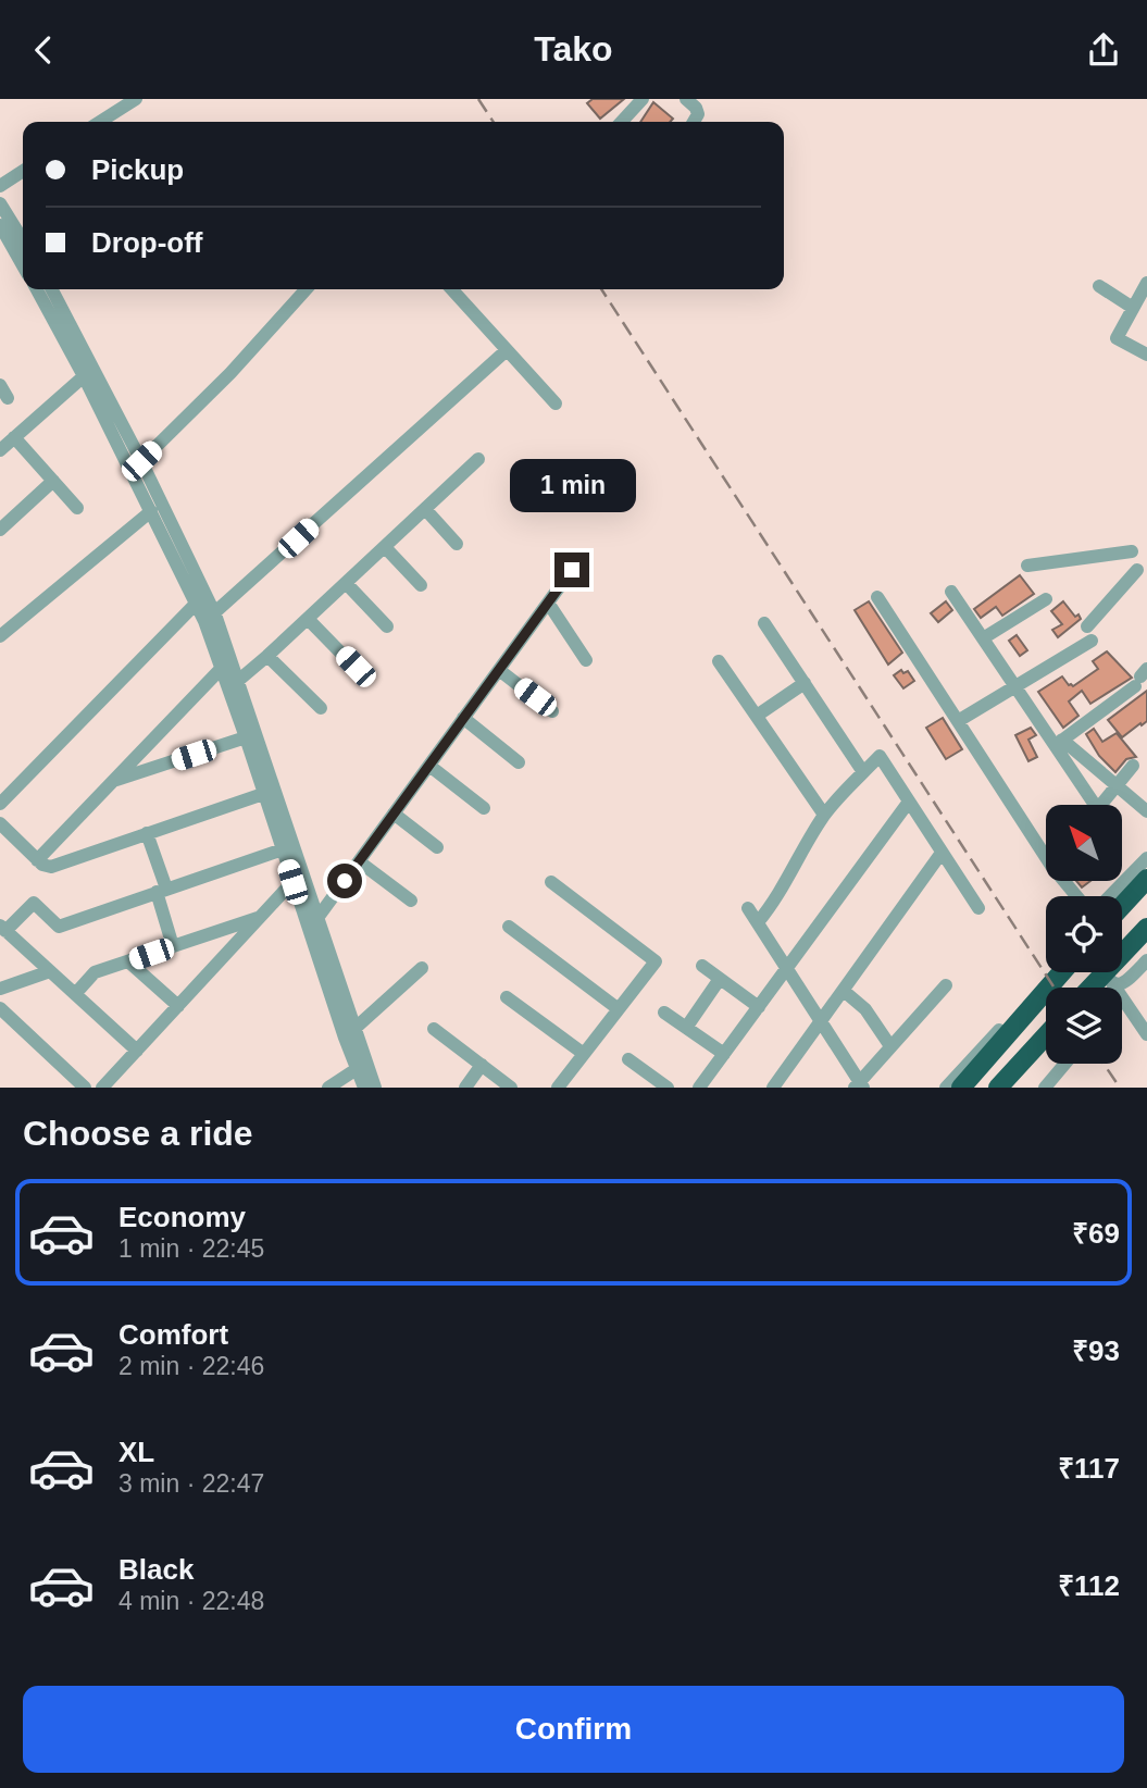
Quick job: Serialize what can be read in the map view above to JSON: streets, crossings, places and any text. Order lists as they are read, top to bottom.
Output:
{
  "north": "top left",
  "page": {
    "header": "Tako",
    "banner": ["Pickup", "Drop-off"],
    "bubble": "1 min",
    "heading": "Choose a ride",
    "list": [
      {
        "name": "Economy",
        "note": "1 min · 22:45",
        "value": "₹69"
      },
      {
        "name": "Comfort",
        "note": "2 min · 22:46",
        "value": "₹93"
      },
      {
        "name": "XL",
        "note": "3 min · 22:47",
        "value": "₹117"
      },
      {
        "name": "Black",
        "note": "4 min · 22:48",
        "value": "₹112"
      }
    ],
    "buttons": "Confirm"
  }
}
